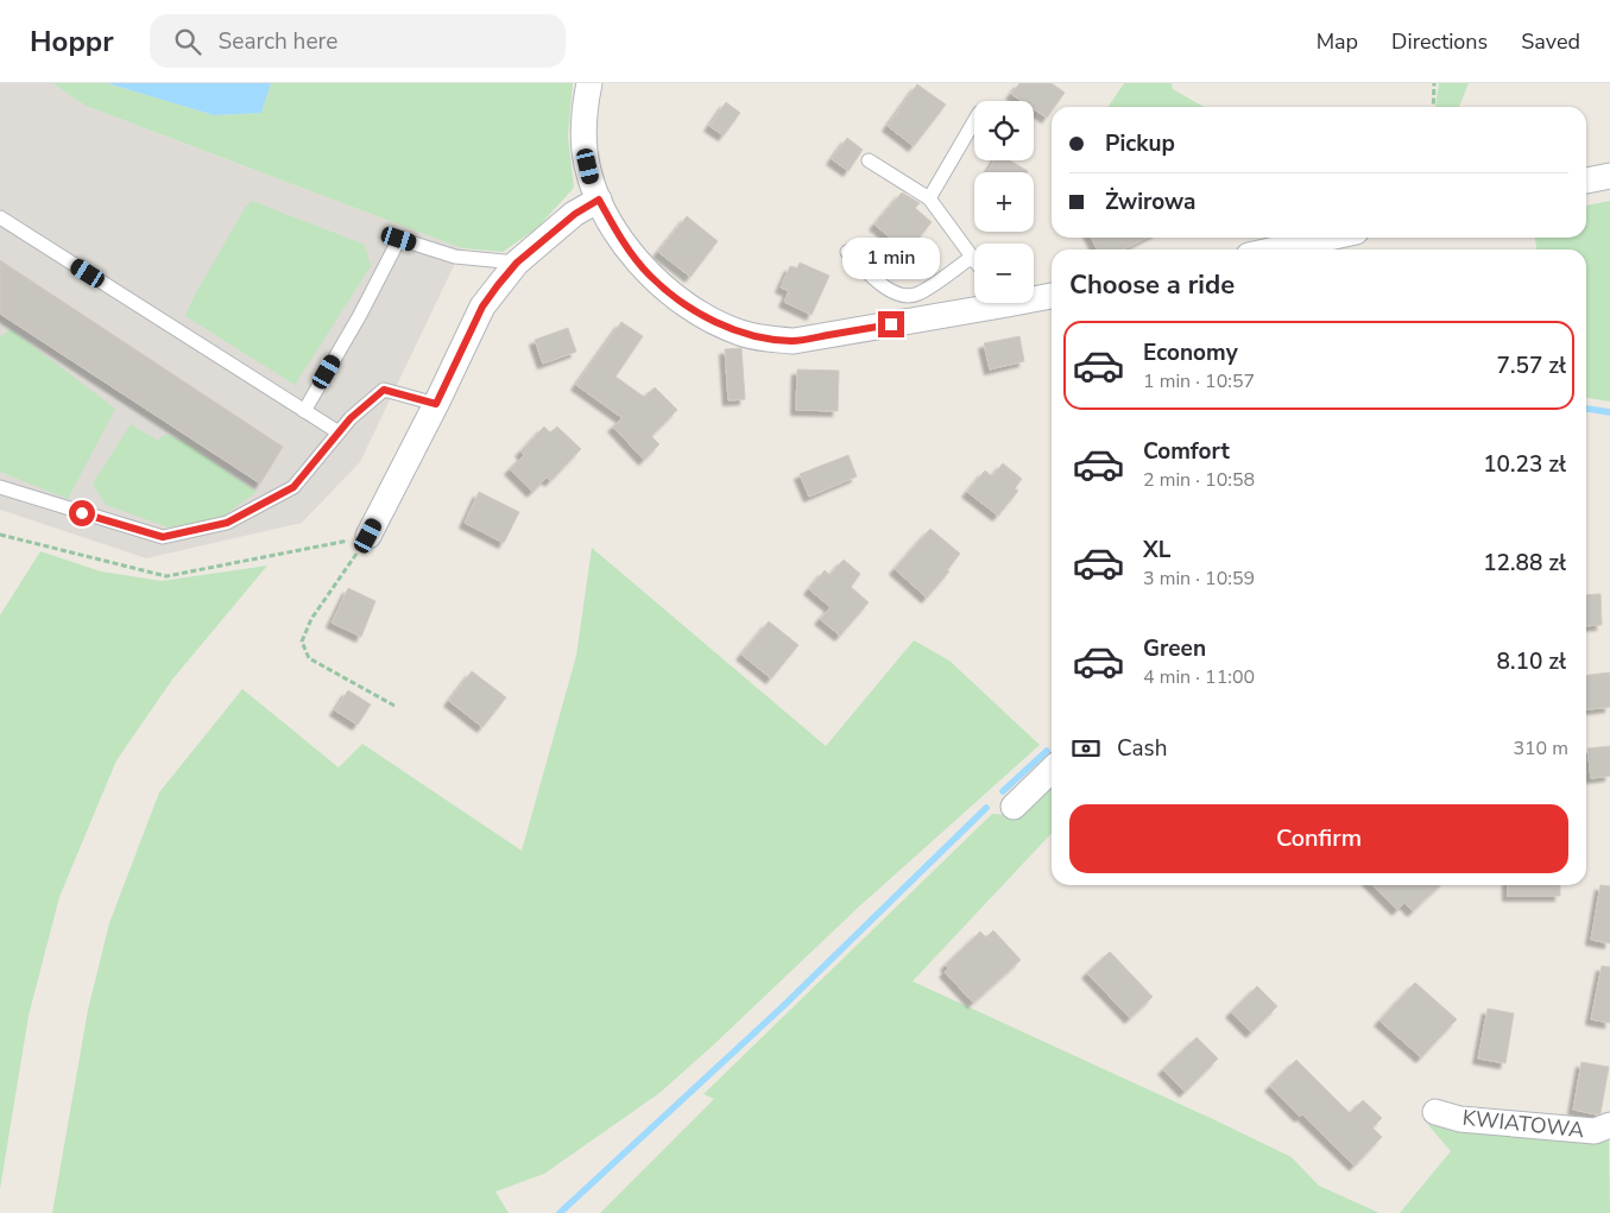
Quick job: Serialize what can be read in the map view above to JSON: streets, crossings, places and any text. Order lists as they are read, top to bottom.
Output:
{
  "streets": {
    "street": ["KWIATOWA"]
  },
  "page": {
    "header": "Hoppr",
    "search": "Search here",
    "nav": ["Map", "Directions", "Saved"],
    "map_buttons": ["+", "−"],
    "banner": ["Pickup", "Żwirowa"],
    "bubble": "1 min",
    "heading": "Choose a ride",
    "list": [
      {
        "name": "Economy",
        "note": "1 min · 10:57",
        "value": "7.57 zł"
      },
      {
        "name": "Comfort",
        "note": "2 min · 10:58",
        "value": "10.23 zł"
      },
      {
        "name": "XL",
        "note": "3 min · 10:59",
        "value": "12.88 zł"
      },
      {
        "name": "Green",
        "note": "4 min · 11:00",
        "value": "8.10 zł"
      }
    ],
    "pay": ["Cash", "310 m"],
    "buttons": "Confirm"
  }
}
